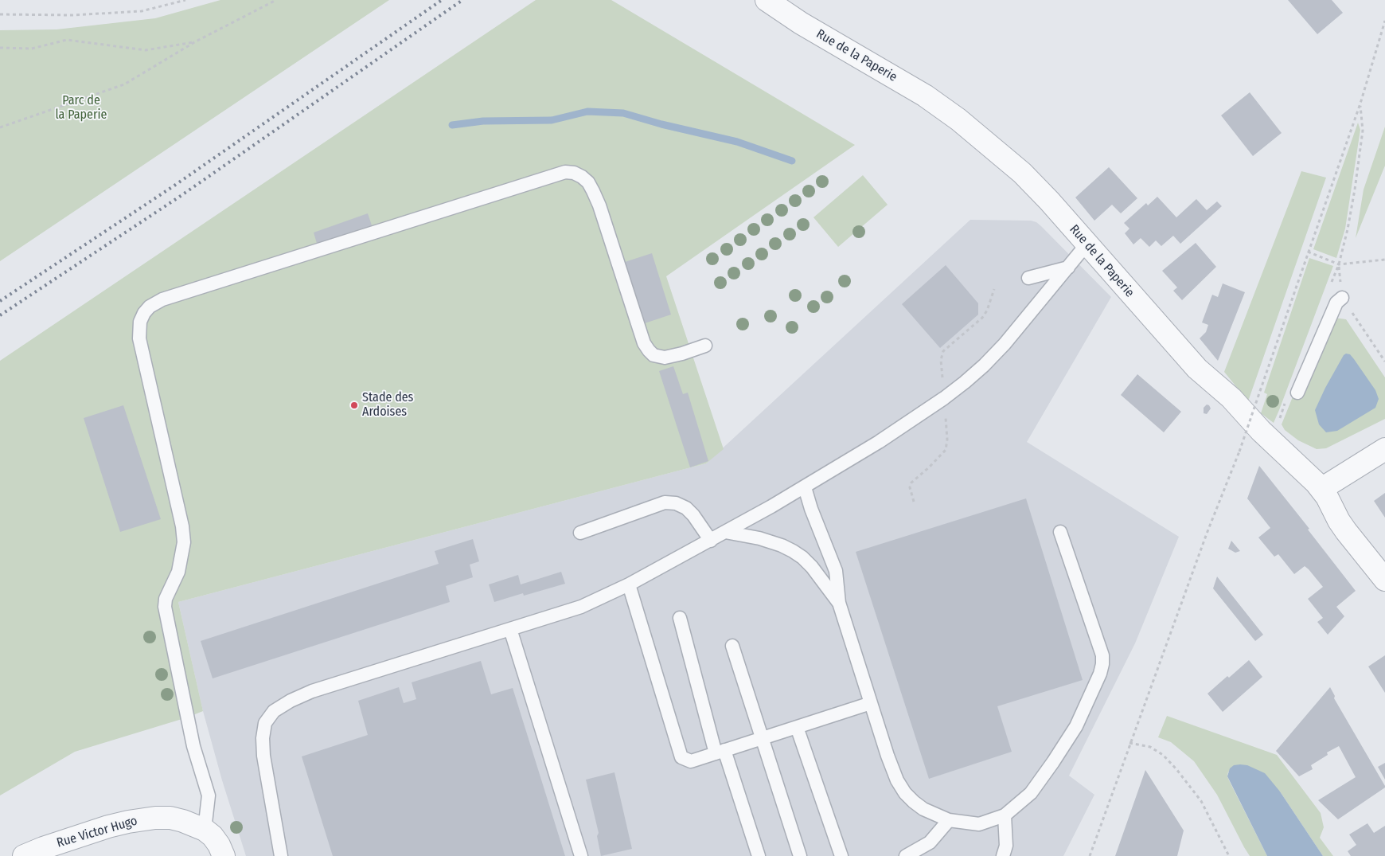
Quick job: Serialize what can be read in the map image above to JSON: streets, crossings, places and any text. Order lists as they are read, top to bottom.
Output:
{
  "streets": {
    "street": ["Rue de la Paperie", "Rue Victor Hugo"]
  },
  "parks": ["Parc de la Paperie"],
  "places": ["Stade des Ardoises"]
}
